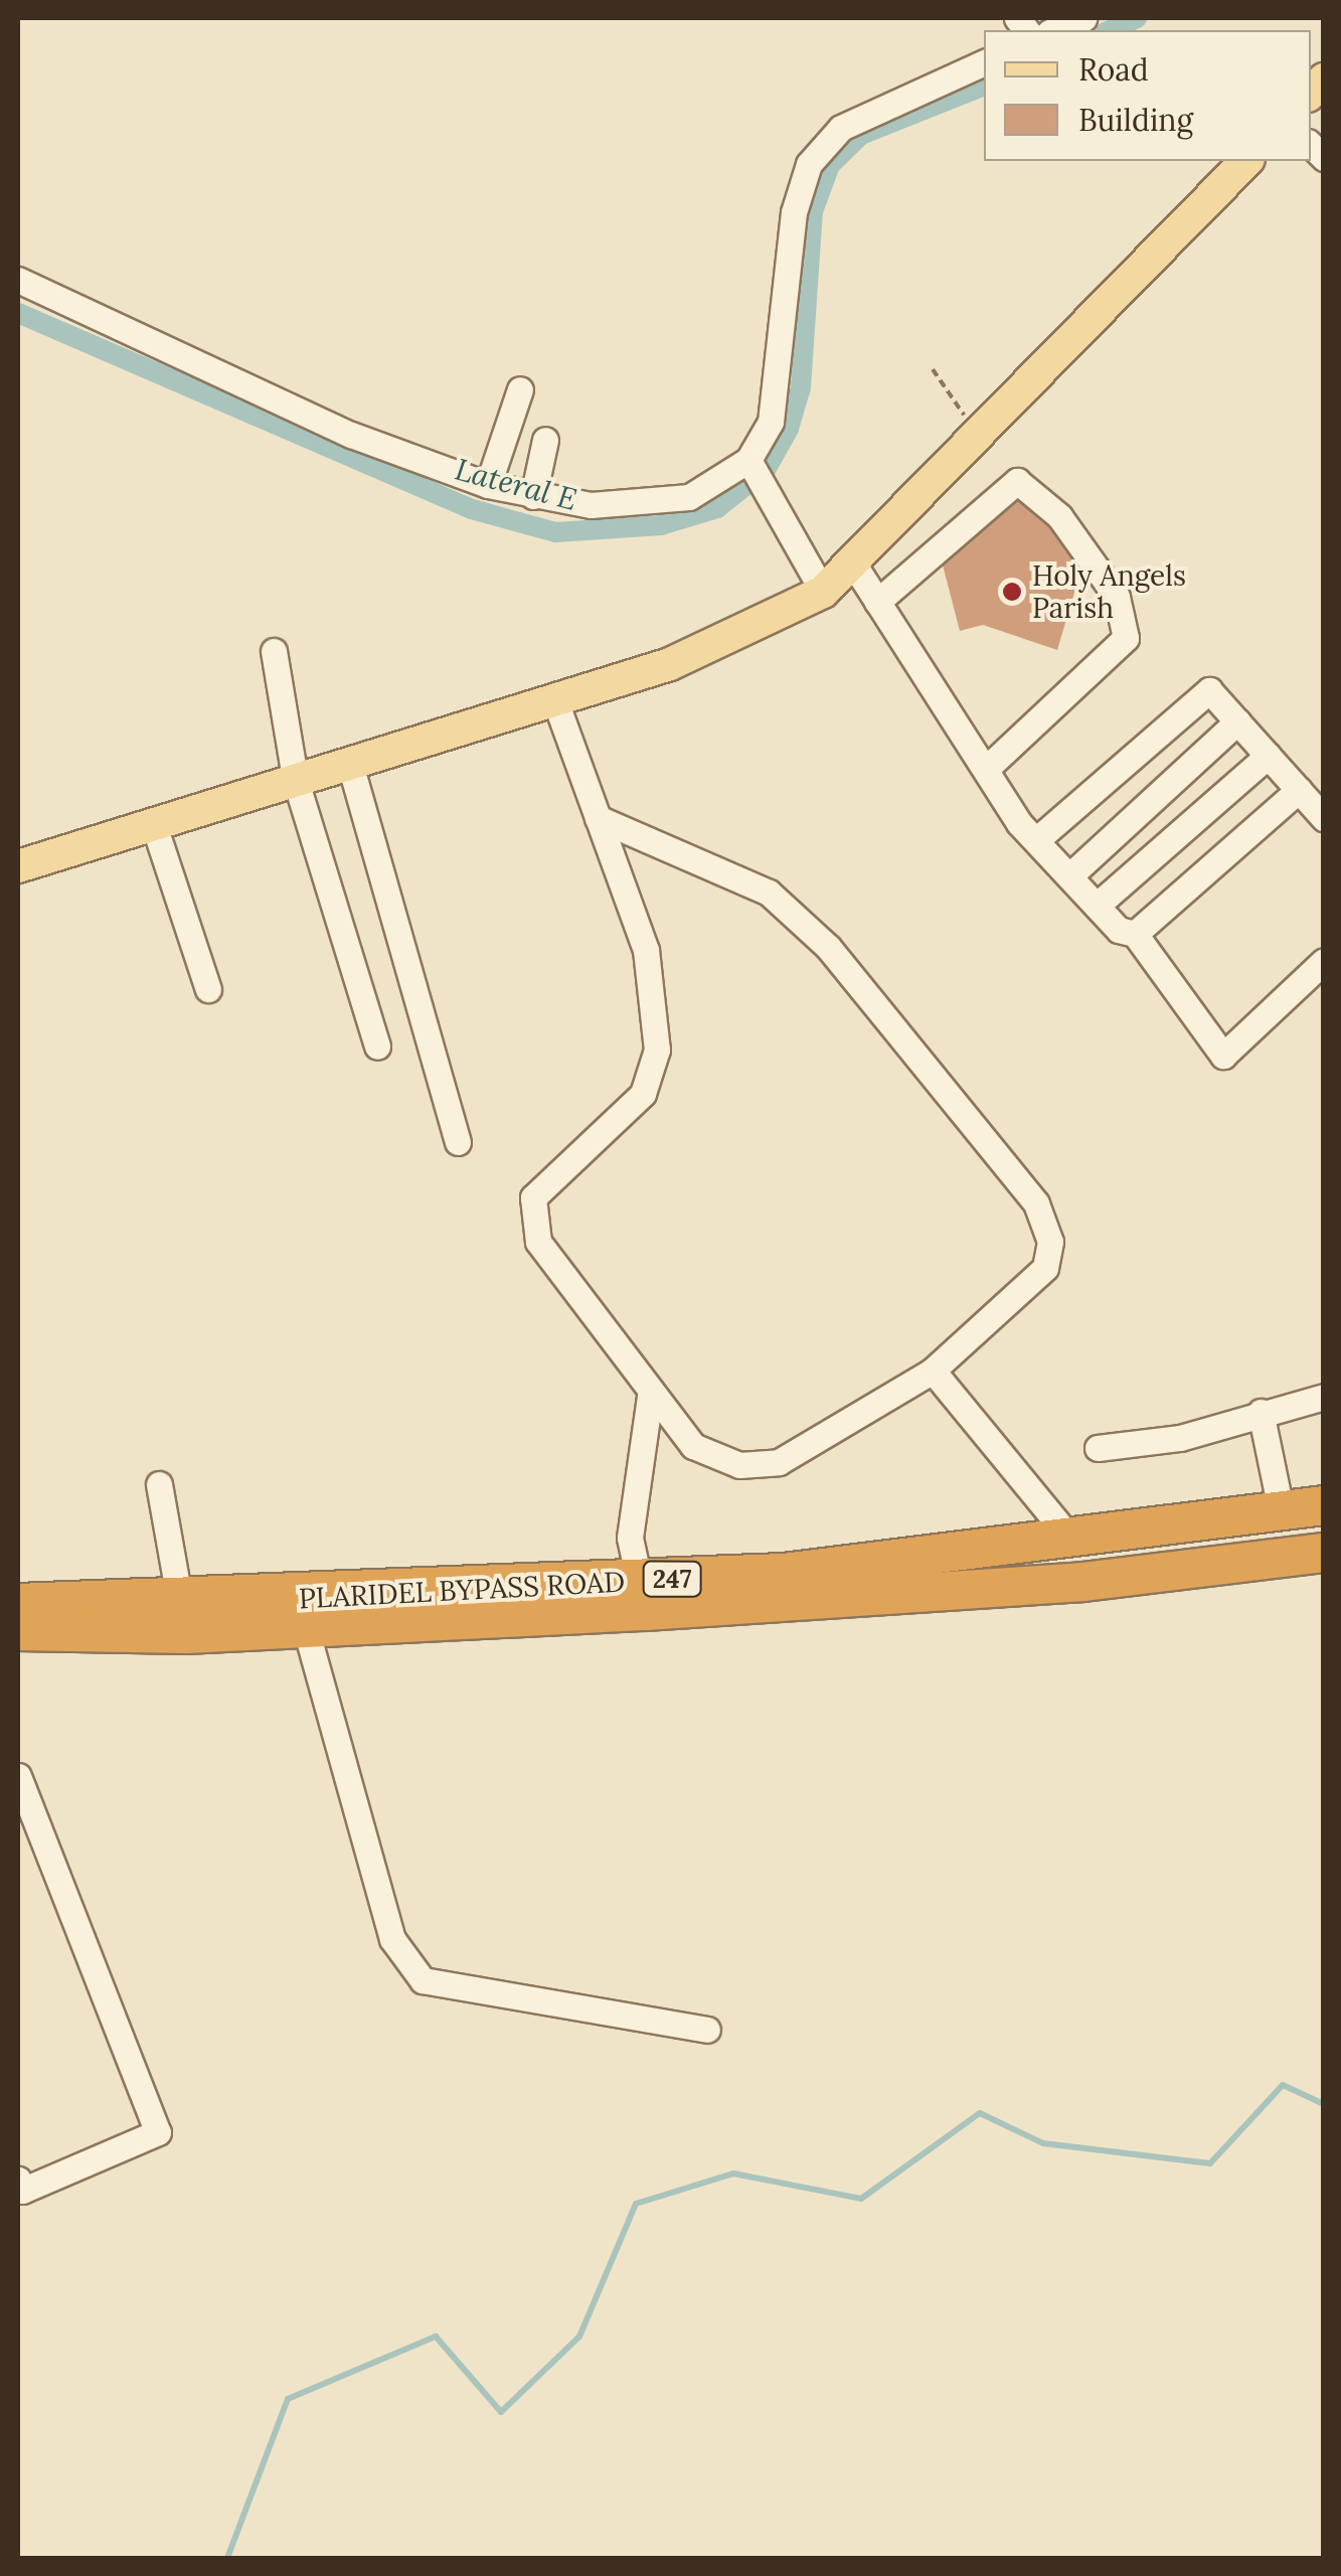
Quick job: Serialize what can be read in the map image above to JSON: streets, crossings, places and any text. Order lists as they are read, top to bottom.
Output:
{
  "streets": {
    "highway": ["247", "PLARIDEL BYPASS ROAD"]
  },
  "water": ["Lateral E"],
  "places": ["Holy Angels Parish"],
  "legend": ["Road", "Building"]
}
